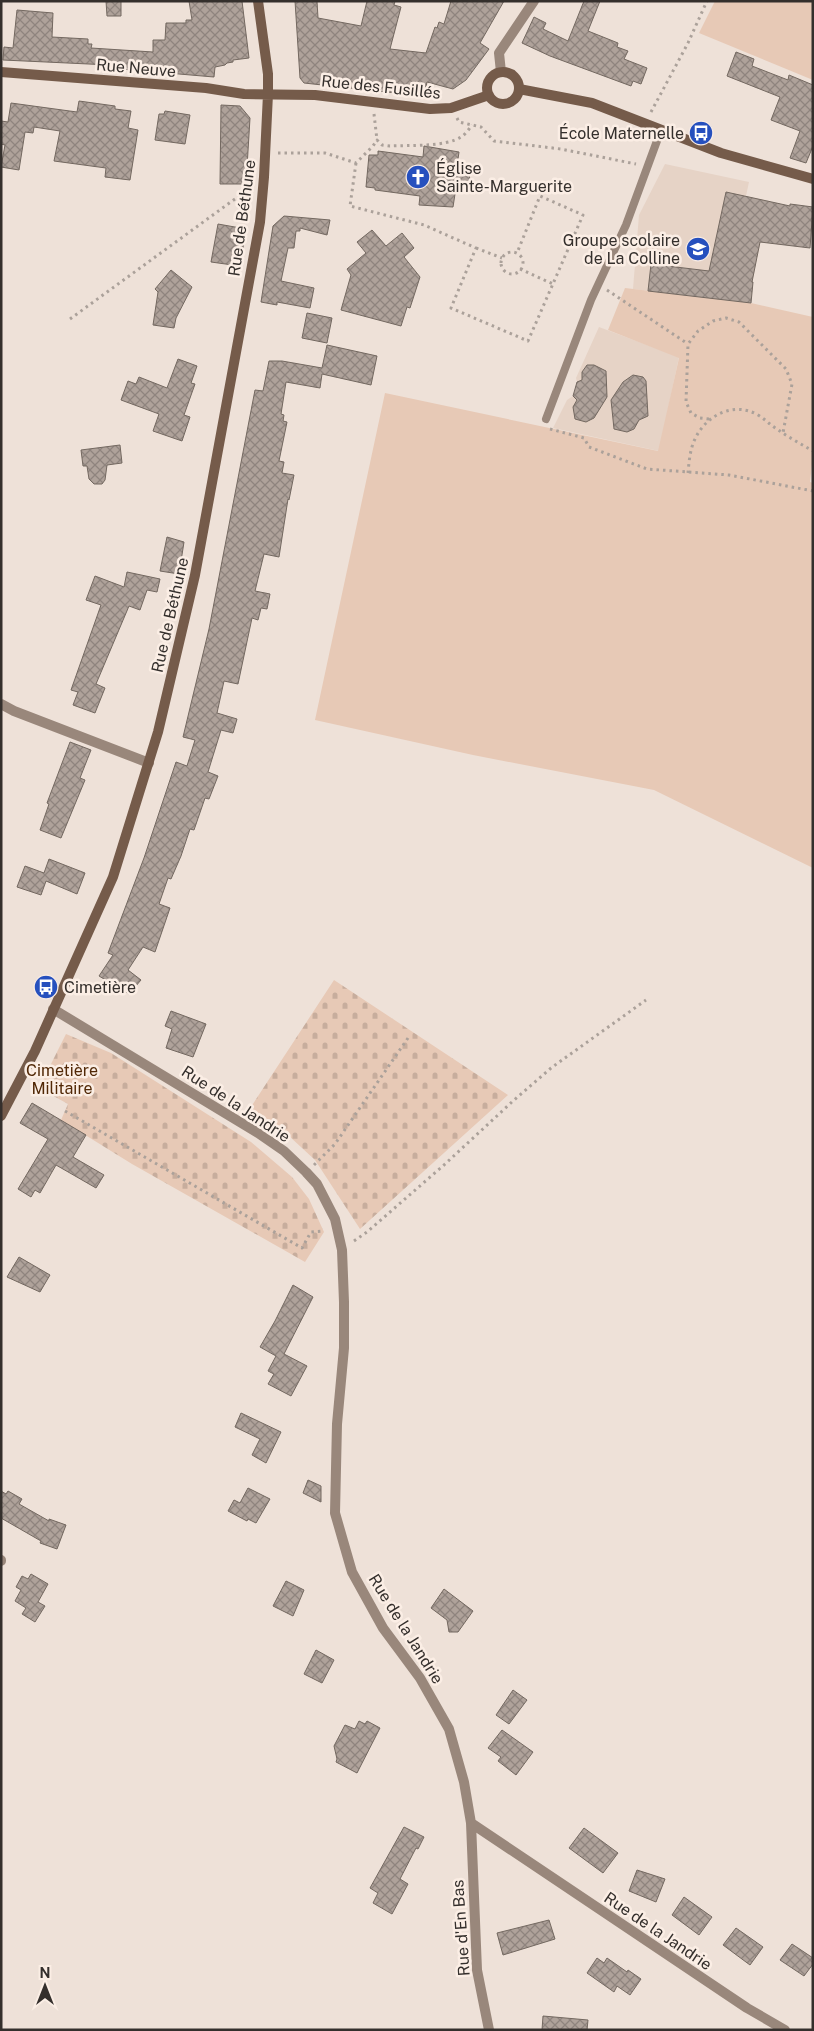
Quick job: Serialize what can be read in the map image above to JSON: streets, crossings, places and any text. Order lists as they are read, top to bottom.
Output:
{
  "streets": {
    "street": [
      "Rue Neuve",
      "Rue des Fusillés",
      "Rue de Béthune",
      "Rue de la Jandrie",
      "Rue d'En Bas"
    ]
  },
  "crossings": [
    ["Rue Neuve", "Rue des Fusillés"],
    ["Rue Neuve", "Rue de Béthune"],
    ["Rue des Fusillés", "Rue de Béthune"],
    ["Rue de Béthune", "Rue de la Jandrie"],
    ["Rue de la Jandrie", "Rue d'En Bas"]
  ],
  "parks": ["Cimetière Militaire"],
  "places": {
    "bus stop": ["École Maternelle", "Cimetière"],
    "church": ["Église Sainte-Marguerite"],
    "school or university": ["Groupe scolaire de La Colline"]
  },
  "north": "top"
}
